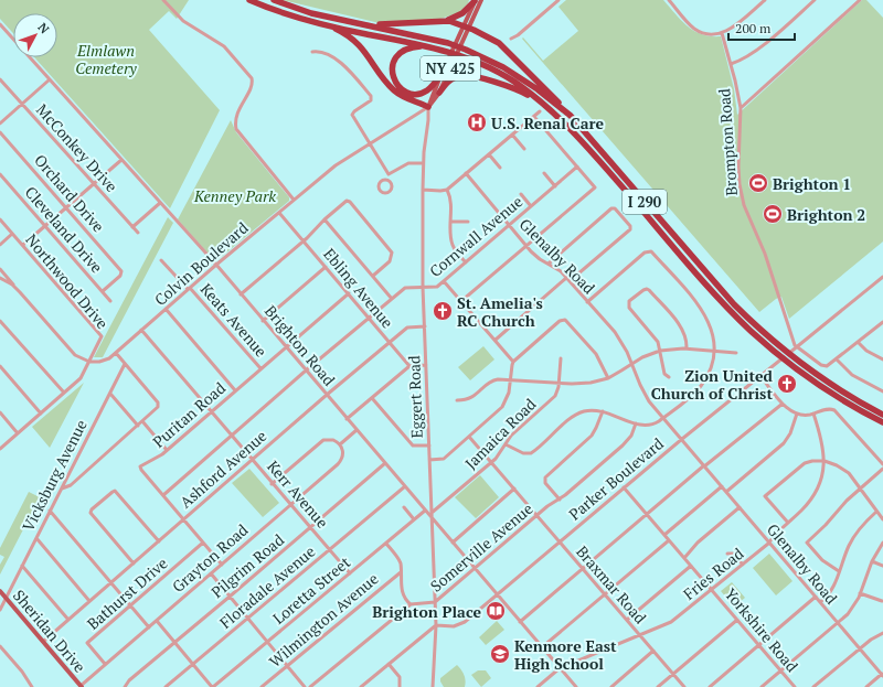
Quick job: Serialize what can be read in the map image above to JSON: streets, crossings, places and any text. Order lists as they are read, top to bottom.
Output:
{
  "streets": {
    "highway": ["I 290"],
    "main road": ["NY 425", "Sheridan Drive"],
    "street": [
      "Brompton Road",
      "McConkey Drive",
      "Orchard Drive",
      "Cleveland Drive",
      "Cornwall Avenue",
      "Glenalby Road",
      "Colvin Boulevard",
      "Northwood Drive",
      "Ebling Avenue",
      "Keats Avenue",
      "Brighton Road",
      "Eggert Road",
      "Puritan Road",
      "Jamaica Road",
      "Ashford Avenue",
      "Vicksburg Avenue",
      "Parker Boulevard",
      "Kerr Avenue",
      "Somerville Avenue",
      "Grayton Road",
      "Pilgrim Road",
      "Fries Road",
      "Braxmar Road",
      "Floradale Avenue",
      "Loretta Street",
      "Bathurst Drive",
      "Wilmington Avenue",
      "Yorkshire Road"
    ]
  },
  "crossings": [
    ["NY 425", "Colvin Boulevard"],
    ["NY 425", "Eggert Road"],
    ["Brompton Road", "Parker Boulevard"],
    ["Orchard Drive", "Cleveland Drive"],
    ["Cornwall Avenue", "Glenalby Road"],
    ["Cornwall Avenue", "Ebling Avenue"],
    ["Cornwall Avenue", "Brighton Road"],
    ["Cornwall Avenue", "Eggert Road"],
    ["Cornwall Avenue", "Puritan Road"],
    ["Cornwall Avenue", "Kerr Avenue"],
    ["Glenalby Road", "Parker Boulevard"],
    ["Glenalby Road", "Fries Road"],
    ["Colvin Boulevard", "Northwood Drive"],
    ["Colvin Boulevard", "Ebling Avenue"],
    ["Colvin Boulevard", "Keats Avenue"],
    ["Colvin Boulevard", "Brighton Road"],
    ["Colvin Boulevard", "Eggert Road"],
    ["Colvin Boulevard", "Kerr Avenue"],
    ["Ebling Avenue", "Puritan Road"],
    ["Ebling Avenue", "Ashford Avenue"],
    ["Keats Avenue", "Puritan Road"],
    ["Brighton Road", "Eggert Road"],
    ["Brighton Road", "Puritan Road"],
    ["Brighton Road", "Jamaica Road"],
    ["Brighton Road", "Ashford Avenue"],
    ["Brighton Road", "Parker Boulevard"],
    ["Brighton Road", "Somerville Avenue"],
    ["Brighton Road", "Pilgrim Road"],
    ["Brighton Road", "Fries Road"],
    ["Brighton Road", "Floradale Avenue"],
    ["Brighton Road", "Loretta Street"],
    ["Eggert Road", "Jamaica Road"],
    ["Eggert Road", "Ashford Avenue"],
    ["Eggert Road", "Parker Boulevard"],
    ["Eggert Road", "Somerville Avenue"],
    ["Puritan Road", "Ashford Avenue"],
    ["Puritan Road", "Kerr Avenue"],
    ["Puritan Road", "Grayton Road"],
    ["Puritan Road", "Bathurst Drive"],
    ["Jamaica Road", "Braxmar Road"],
    ["Ashford Avenue", "Kerr Avenue"],
    ["Ashford Avenue", "Sheridan Drive"],
    ["Vicksburg Avenue", "Sheridan Drive"],
    ["Parker Boulevard", "Braxmar Road"],
    ["Parker Boulevard", "Yorkshire Road"],
    ["Kerr Avenue", "Grayton Road"],
    ["Kerr Avenue", "Pilgrim Road"],
    ["Kerr Avenue", "Floradale Avenue"],
    ["Kerr Avenue", "Loretta Street"],
    ["Somerville Avenue", "Braxmar Road"],
    ["Grayton Road", "Bathurst Drive"],
    ["Grayton Road", "Sheridan Drive"],
    ["Fries Road", "Braxmar Road"],
    ["Fries Road", "Yorkshire Road"]
  ],
  "parks": ["Elmlawn Cemetery", "Kenney Park"],
  "places": {
    "hospital": ["U.S. Renal Care"],
    "sports": ["Brighton 1", "Brighton 2"],
    "church": ["St. Amelia's RC Church", "Zion United Church of Christ"],
    "library": ["Brighton Place"],
    "school or university": ["Kenmore East High School"]
  },
  "scale_bar": "200 m",
  "north": "top right"
}
